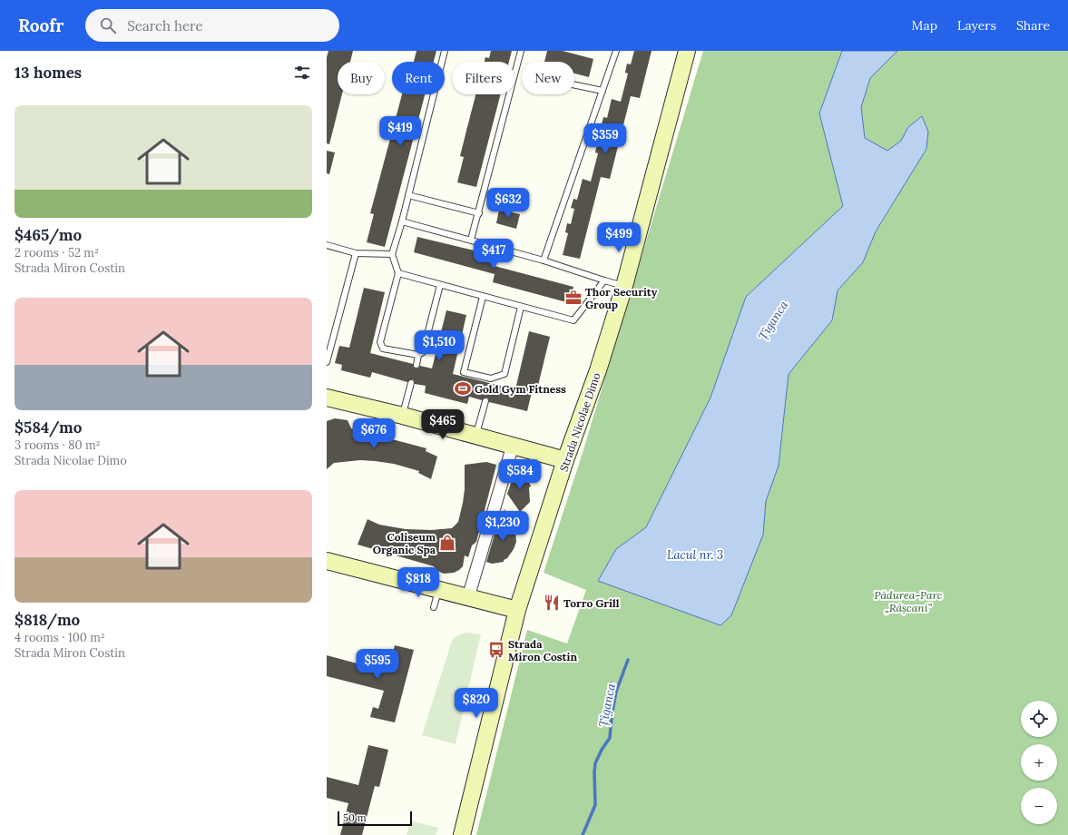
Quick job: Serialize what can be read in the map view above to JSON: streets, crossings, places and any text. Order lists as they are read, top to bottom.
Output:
{
  "streets": {
    "main road": ["Strada Nicolae Dimo"]
  },
  "water": ["Țîganca", "Lacul nr. 3"],
  "parks": ["Pădurea-Parc „Râșcani”"],
  "places": {
    "office": ["Thor Security Group"],
    "sports": ["Gold Gym Fitness"],
    "shop": ["Coliseum Organic Spa"],
    "restaurant": ["Torro Grill"],
    "bus stop": ["Strada Miron Costin"]
  },
  "scale_bar": "50 m",
  "page": {
    "header": "Roofr",
    "search": "Search here",
    "nav": ["Map", "Layers", "Share"],
    "heading": "13 homes",
    "chip": [
      "Buy",
      "Rent",
      "Filters",
      "New"
    ],
    "list": [
      {
        "name": "$465/mo",
        "note": "2 rooms · 52 m² · Strada Miron Costin"
      },
      {
        "name": "$584/mo",
        "note": "3 rooms · 80 m² · Strada Nicolae Dimo"
      },
      {
        "name": "$818/mo",
        "note": "4 rooms · 100 m² · Strada Miron Costin"
      }
    ],
    "price": [
      "$419",
      "$359",
      "$632",
      "$499",
      "$417",
      "$1,510",
      "$465",
      "$676",
      "$584",
      "$1,230",
      "$818",
      "$595",
      "$820"
    ],
    "map_buttons": ["+", "−"],
    "scale": "50 m"
  }
}
